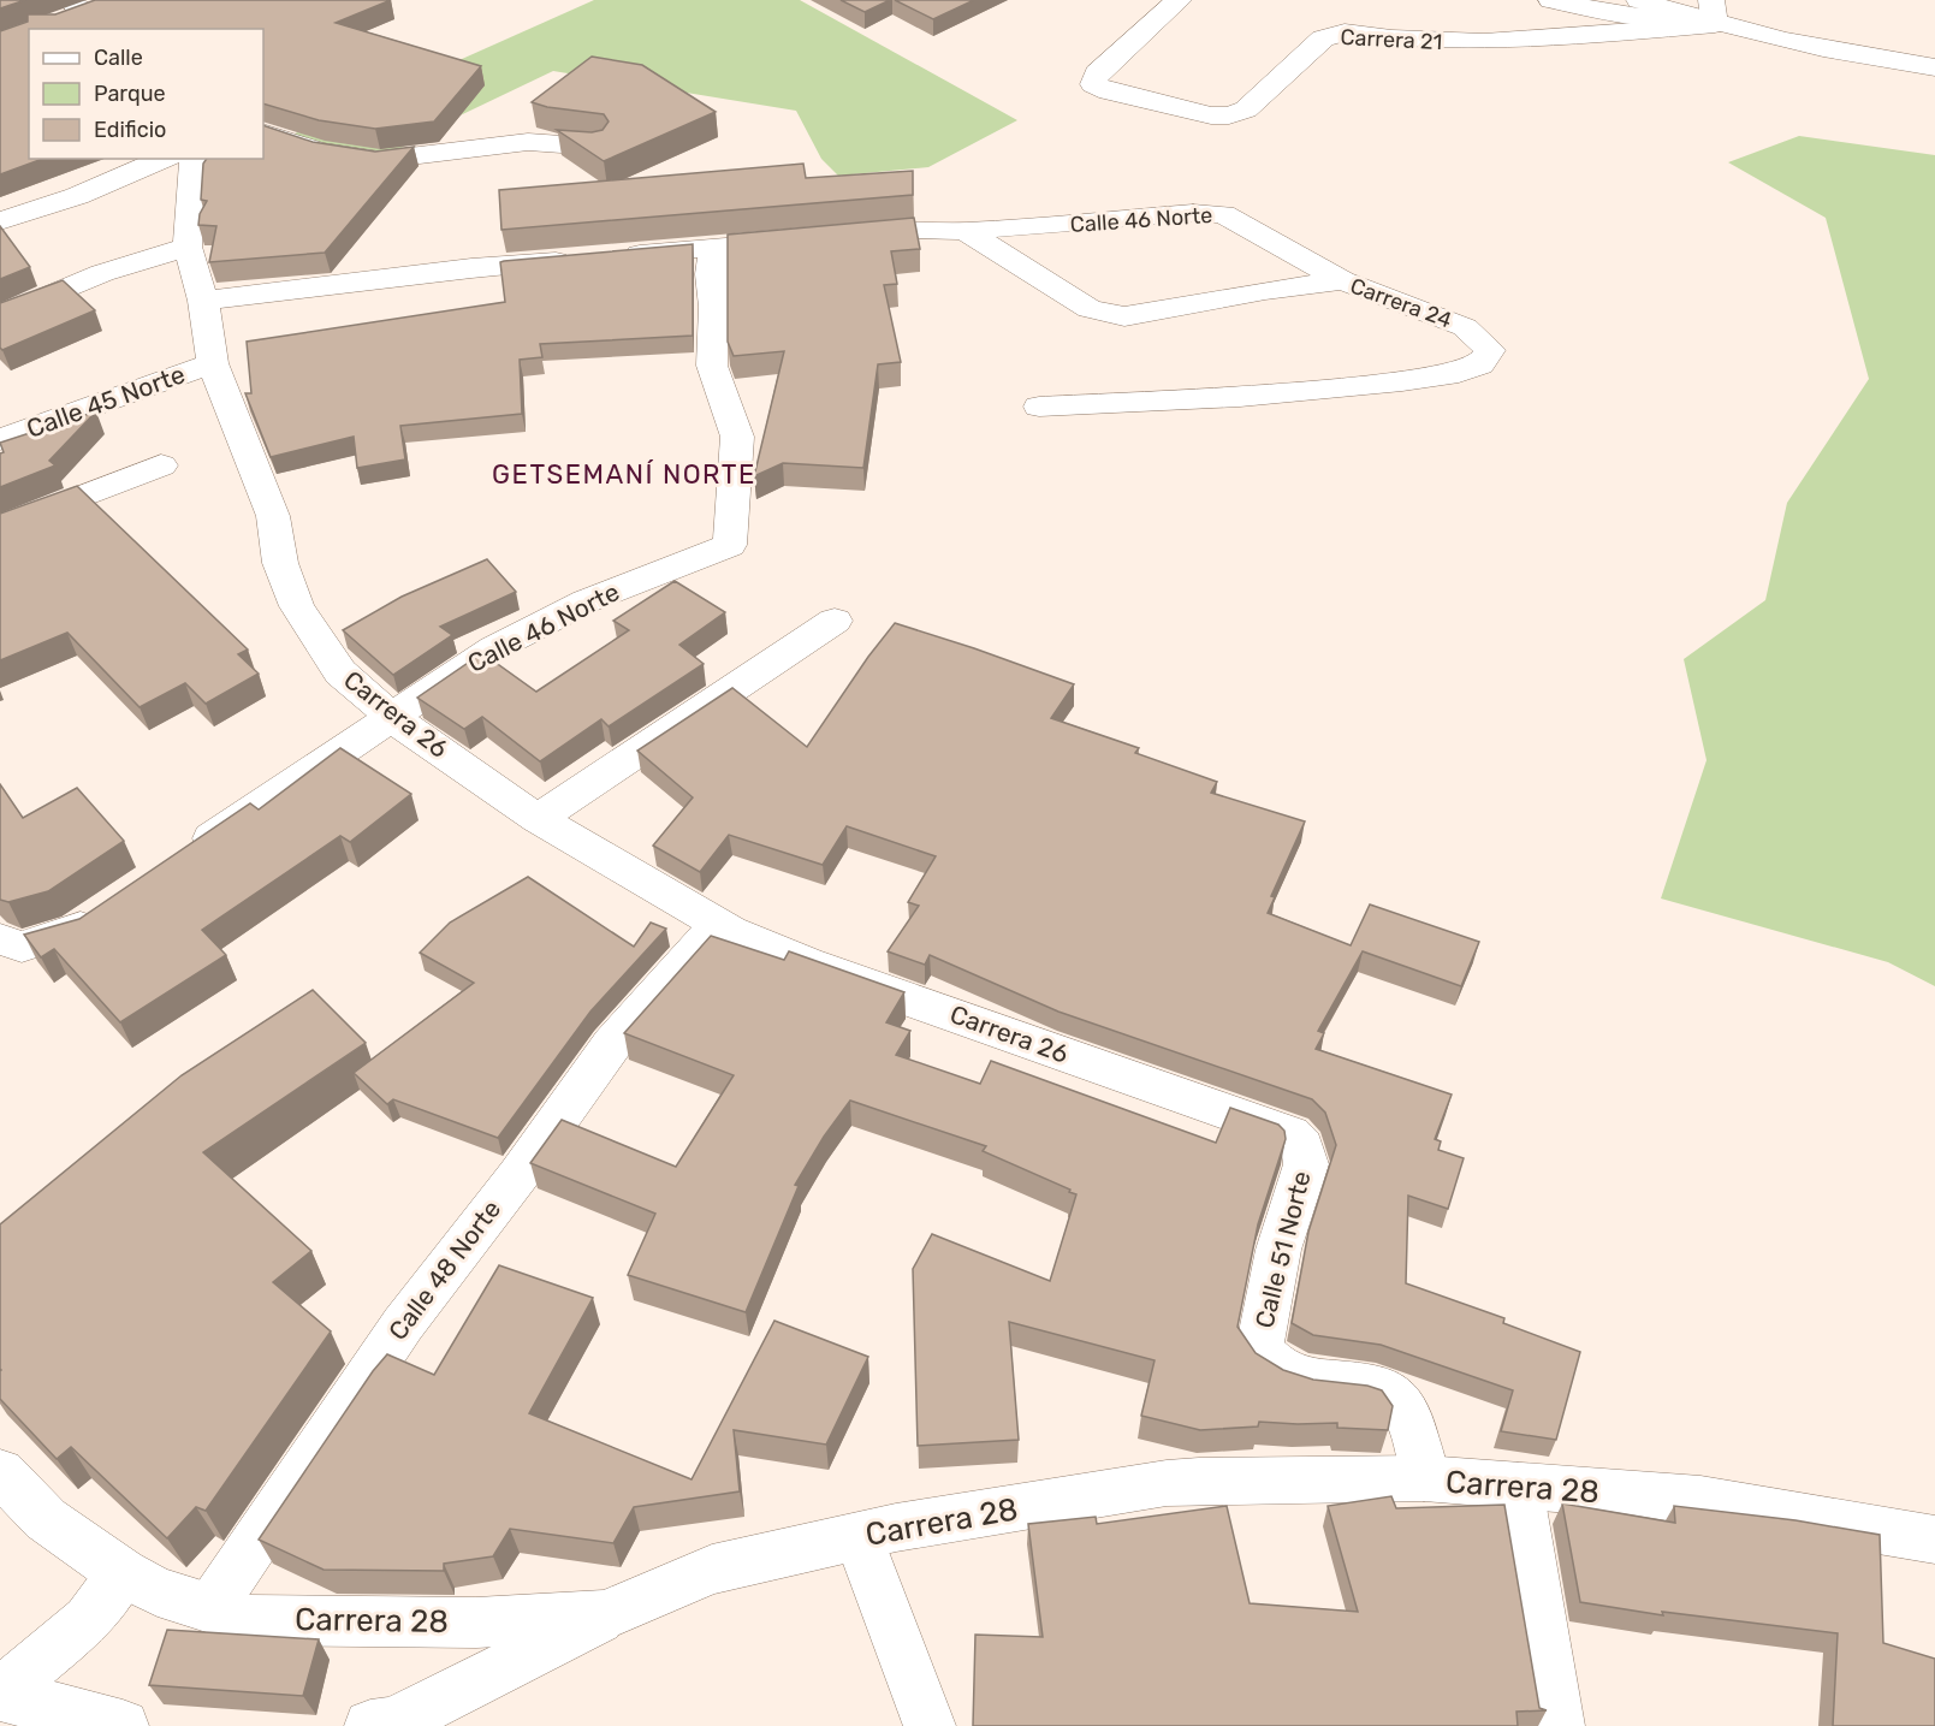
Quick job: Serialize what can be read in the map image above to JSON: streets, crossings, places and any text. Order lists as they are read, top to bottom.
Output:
{
  "streets": {
    "main road": [
      "Carrera 21",
      "Calle 46 Norte",
      "Carrera 24",
      "Calle 45 Norte",
      "Carrera 26",
      "Calle 51 Norte",
      "Calle 48 Norte",
      "Carrera 28"
    ]
  },
  "crossings": [
    ["Calle 46 Norte", "Carrera 24"],
    ["Calle 46 Norte", "Carrera 26"],
    ["Calle 45 Norte", "Carrera 26"],
    ["Carrera 26", "Calle 51 Norte"],
    ["Carrera 26", "Calle 48 Norte"],
    ["Calle 51 Norte", "Carrera 28"],
    ["Calle 48 Norte", "Carrera 28"]
  ],
  "districts": ["GETSEMANÍ NORTE"],
  "legend": ["Calle", "Parque", "Edificio"]
}
